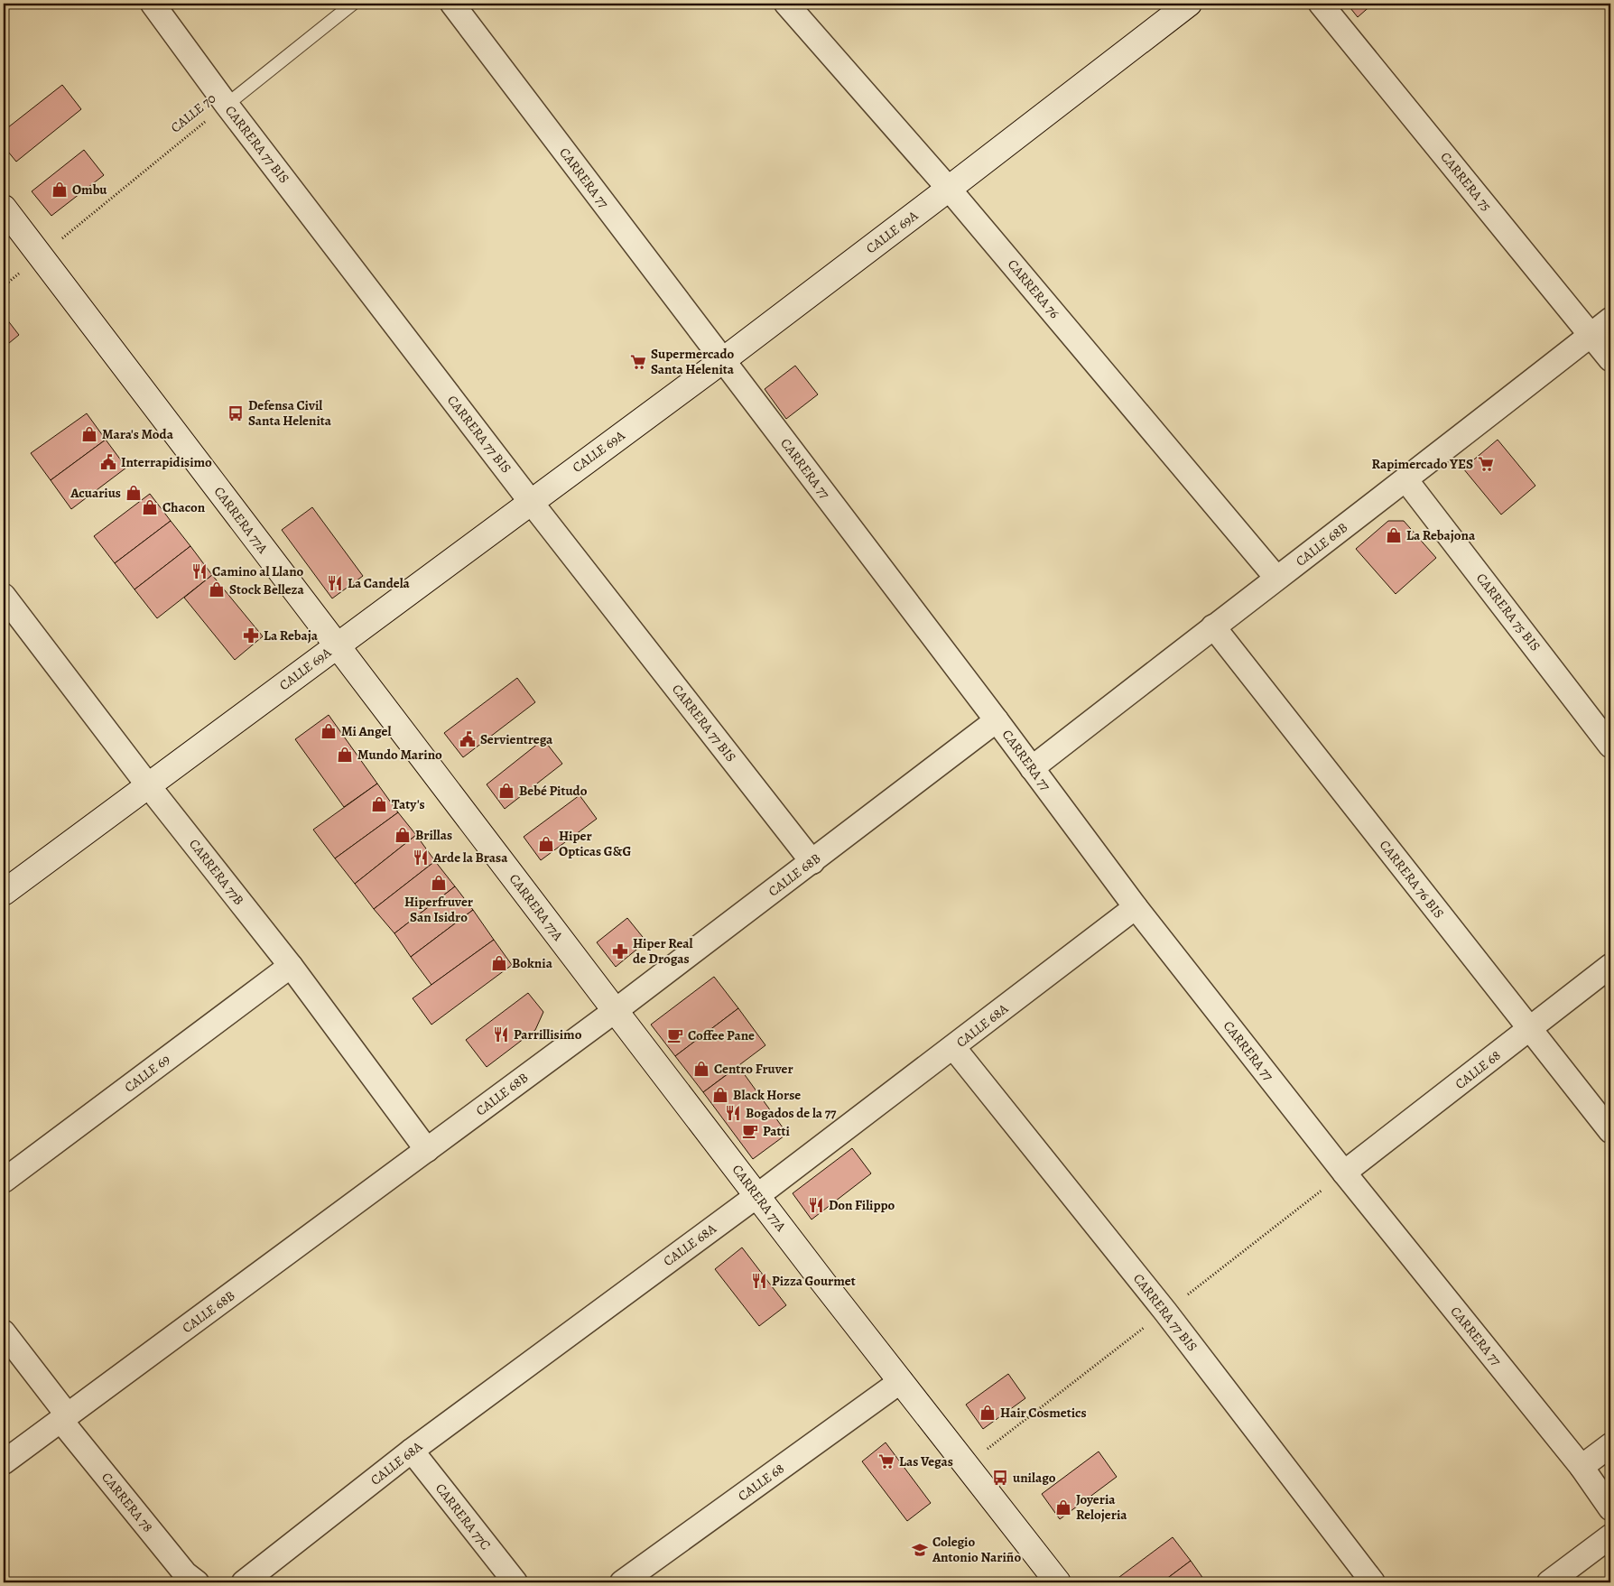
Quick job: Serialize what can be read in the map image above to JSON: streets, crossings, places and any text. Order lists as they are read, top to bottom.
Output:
{
  "streets": {
    "main road": ["CALLE 69A", "CARRERA 77A"],
    "street": [
      "CARRERA 77 BIS",
      "CARRERA 77",
      "CARRERA 75",
      "CARRERA 76",
      "CALLE 68B",
      "CARRERA 75 BIS",
      "CARRERA 77B",
      "CARRERA 76 BIS",
      "CALLE 68A",
      "CALLE 68",
      "CALLE 69",
      "CARRERA 78",
      "CARRERA 77C"
    ],
    "lane": ["CALLE 70"]
  },
  "crossings": [
    ["CALLE 70", "CARRERA 77 BIS"],
    ["CARRERA 77 BIS", "CALLE 69A"],
    ["CARRERA 77 BIS", "CALLE 68B"],
    ["CARRERA 77 BIS", "CALLE 68A"],
    ["CARRERA 77", "CALLE 69A"],
    ["CARRERA 77", "CALLE 68B"],
    ["CARRERA 77", "CALLE 68A"],
    ["CARRERA 77", "CALLE 68"],
    ["CARRERA 75", "CALLE 68B"],
    ["CALLE 69A", "CARRERA 76"],
    ["CALLE 69A", "CARRERA 77A"],
    ["CALLE 69A", "CARRERA 77B"],
    ["CARRERA 76", "CALLE 68B"],
    ["CARRERA 77A", "CALLE 68B"],
    ["CARRERA 77A", "CALLE 68A"],
    ["CARRERA 77A", "CALLE 68"],
    ["CALLE 68B", "CARRERA 75 BIS"],
    ["CALLE 68B", "CARRERA 77B"],
    ["CALLE 68B", "CARRERA 76 BIS"],
    ["CALLE 68B", "CARRERA 78"],
    ["CARRERA 77B", "CALLE 69"],
    ["CARRERA 76 BIS", "CALLE 68"],
    ["CALLE 68A", "CARRERA 77C"]
  ],
  "places": {
    "shop": [
      "Ombu",
      "Mara's Moda",
      "Acuarius",
      "Chacon",
      "La Rebajona",
      "Stock Belleza",
      "Mi Angel",
      "Mundo Marino",
      "Bebé Pitudo",
      "Taty's",
      "Brillas",
      "Hiper Opticas G&G",
      "Hiperfruver San Isidro",
      "Boknia",
      "Centro Fruver",
      "Black Horse",
      "Hair Cosmetics",
      "Joyeria Relojeria"
    ],
    "supermarket": ["Supermercado Santa Helenita", "Rapimercado YES", "Las Vegas"],
    "bus stop": ["Defensa Civil Santa Helenita", "unilago"],
    "public building": ["Interrapidisimo", "Servientrega"],
    "restaurant": [
      "Camino al Llano",
      "La Candela",
      "Arde la Brasa",
      "Parrillisimo",
      "Bogados de la 77",
      "Don Filippo",
      "Pizza Gourmet"
    ],
    "pharmacy": ["La Rebaja", "Hiper Real de Drogas"],
    "cafe": ["Coffee Pane", "Patti"],
    "school or university": ["Colegio Antonio Nariño"]
  }
}
